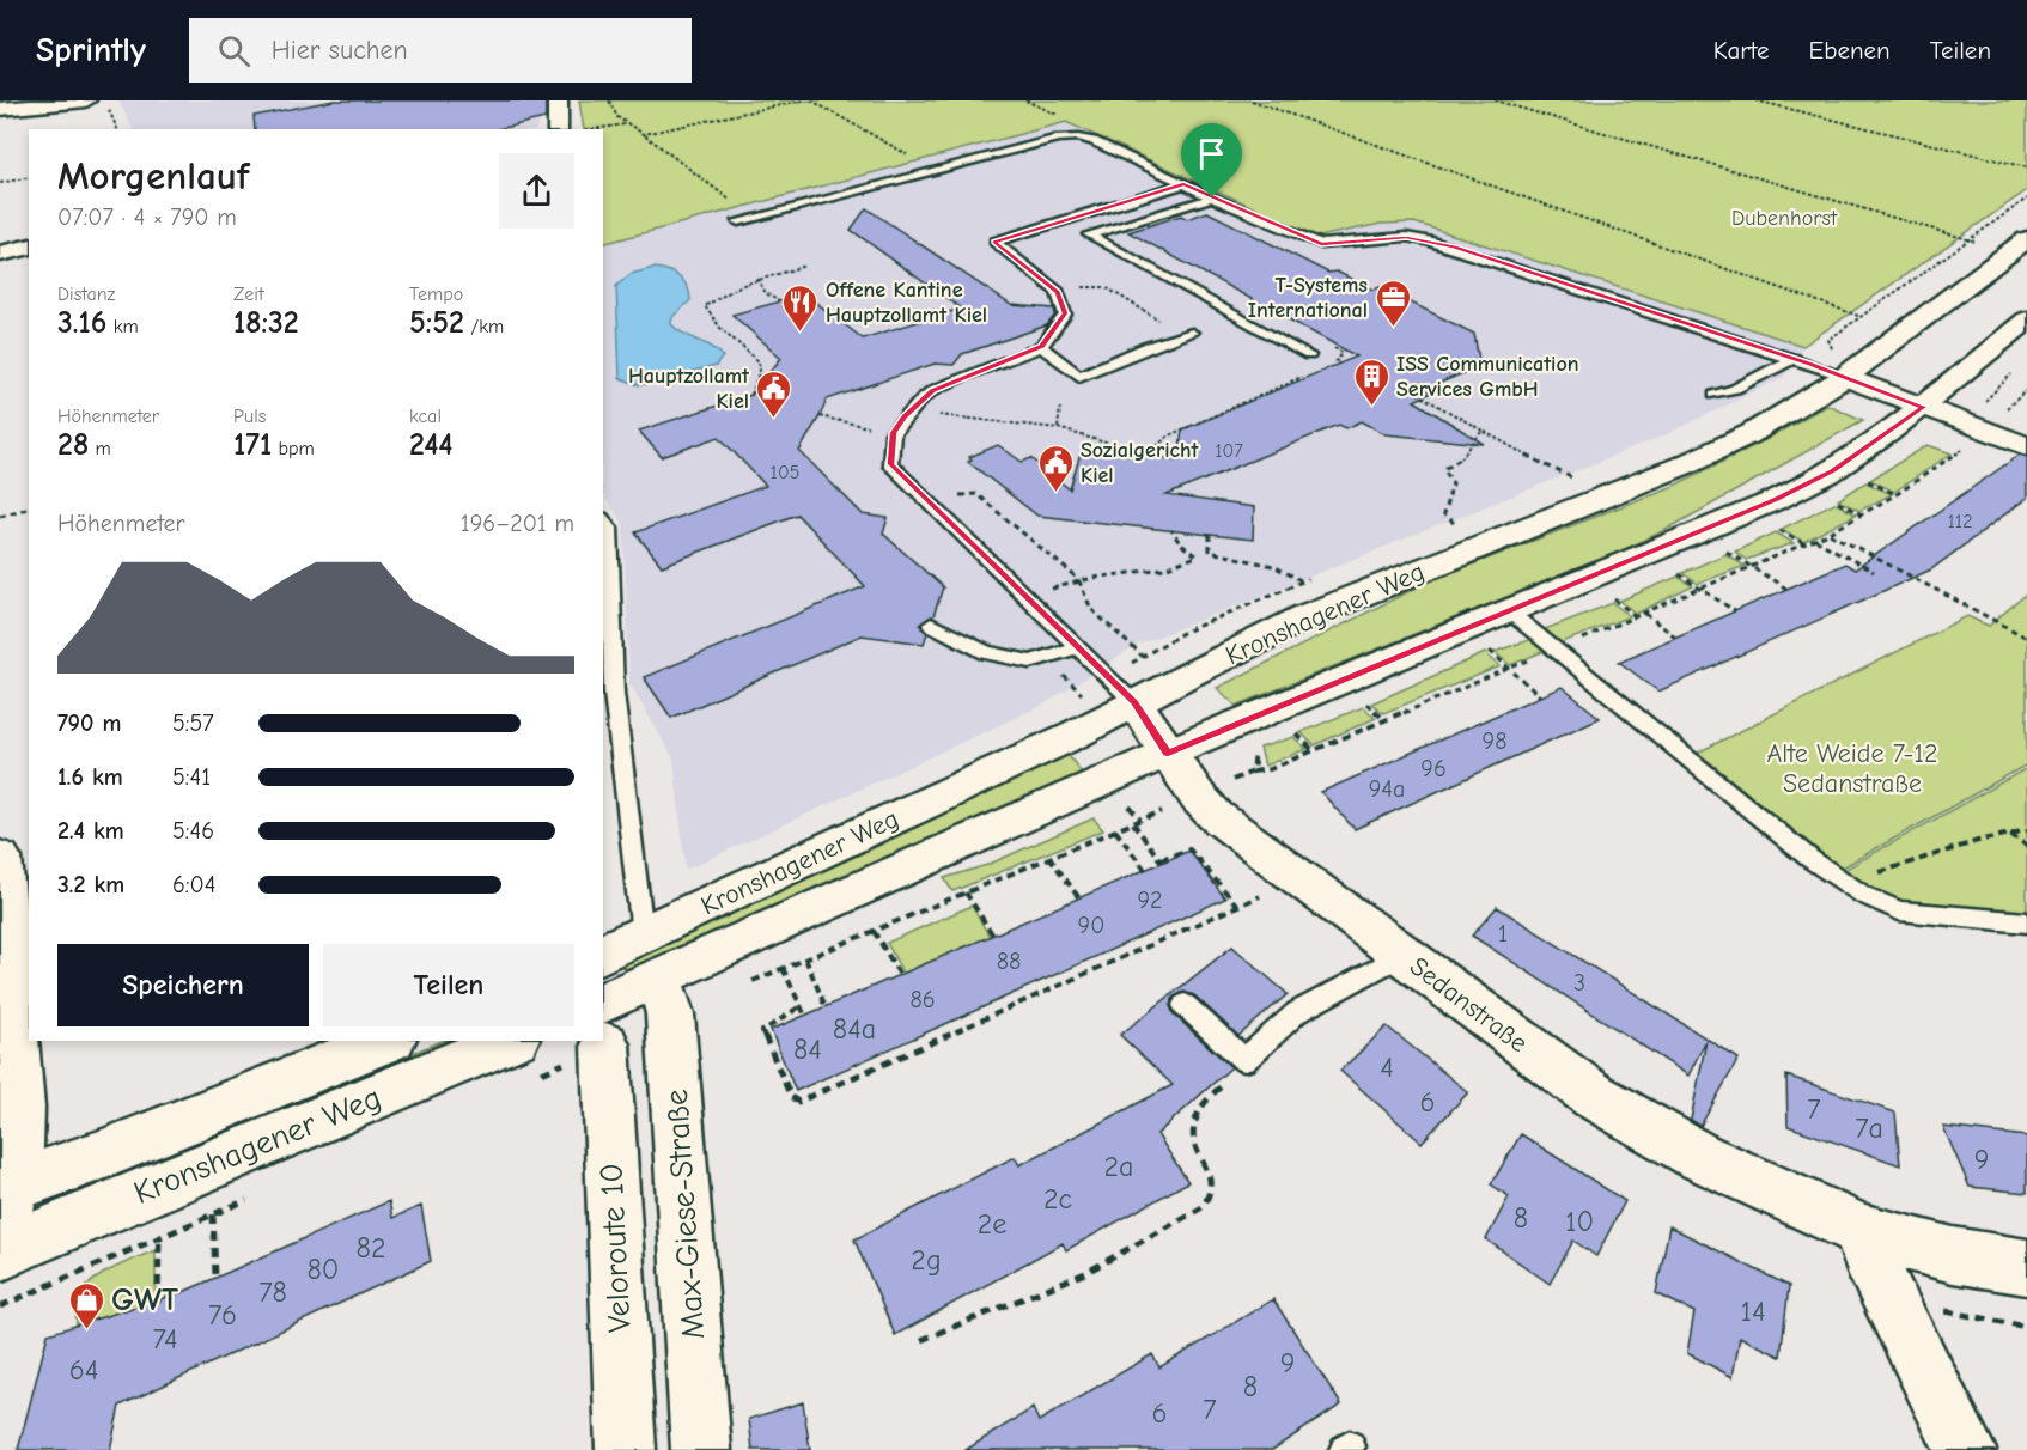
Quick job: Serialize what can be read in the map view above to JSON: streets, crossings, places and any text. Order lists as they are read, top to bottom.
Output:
{
  "streets": {
    "main road": [
      "Kronshagener Weg",
      "Sedanstraße",
      "Max-Giese-Straße",
      "Veloroute 10"
    ]
  },
  "crossings": [
    ["Kronshagener Weg", "Sedanstraße"],
    ["Kronshagener Weg", "Max-Giese-Straße"],
    ["Kronshagener Weg", "Veloroute 10"]
  ],
  "parks": ["Dubenhorst", "Alte Weide 7-12 Sedanstraße"],
  "places": {
    "office": ["T-Systems International"],
    "restaurant": ["Offene Kantine Hauptzollamt Kiel"],
    "building": ["ISS Communication Services GmbH"],
    "public building": ["Hauptzollamt Kiel", "Sozialgericht Kiel"],
    "shop": ["GWT"]
  },
  "house_numbers": [
    "107",
    "105",
    "112",
    "98",
    "96",
    "94a",
    "92",
    "90",
    "1",
    "88",
    "3",
    "86",
    "84a",
    "84",
    "4",
    "6",
    "7",
    "7a",
    "9",
    "2a",
    "2c",
    "8",
    "10",
    "2e",
    "82",
    "2g",
    "80",
    "78",
    "14",
    "76",
    "74",
    "9",
    "64",
    "8",
    "7",
    "6"
  ],
  "page": {
    "header": "Sprintly",
    "search": "Hier suchen",
    "nav": ["Karte", "Ebenen", "Teilen"],
    "heading": ["Morgenlauf", "07:07 · 4 × 790 m"],
    "stats": [
      ["Distanz", "3.16 km"],
      ["Zeit", "18:32"],
      ["Tempo", "5:52 /km"],
      ["Höhenmeter", "28 m"],
      ["Puls", "171 bpm"],
      ["kcal", "244"]
    ],
    "chart": ["Höhenmeter", "196–201 m"],
    "list": [
      {
        "name": "790 m",
        "note": "5:57"
      },
      {
        "name": "1.6 km",
        "note": "5:41"
      },
      {
        "name": "2.4 km",
        "note": "5:46"
      },
      {
        "name": "3.2 km",
        "note": "6:04"
      }
    ],
    "buttons": ["Speichern", "Teilen"]
  }
}
